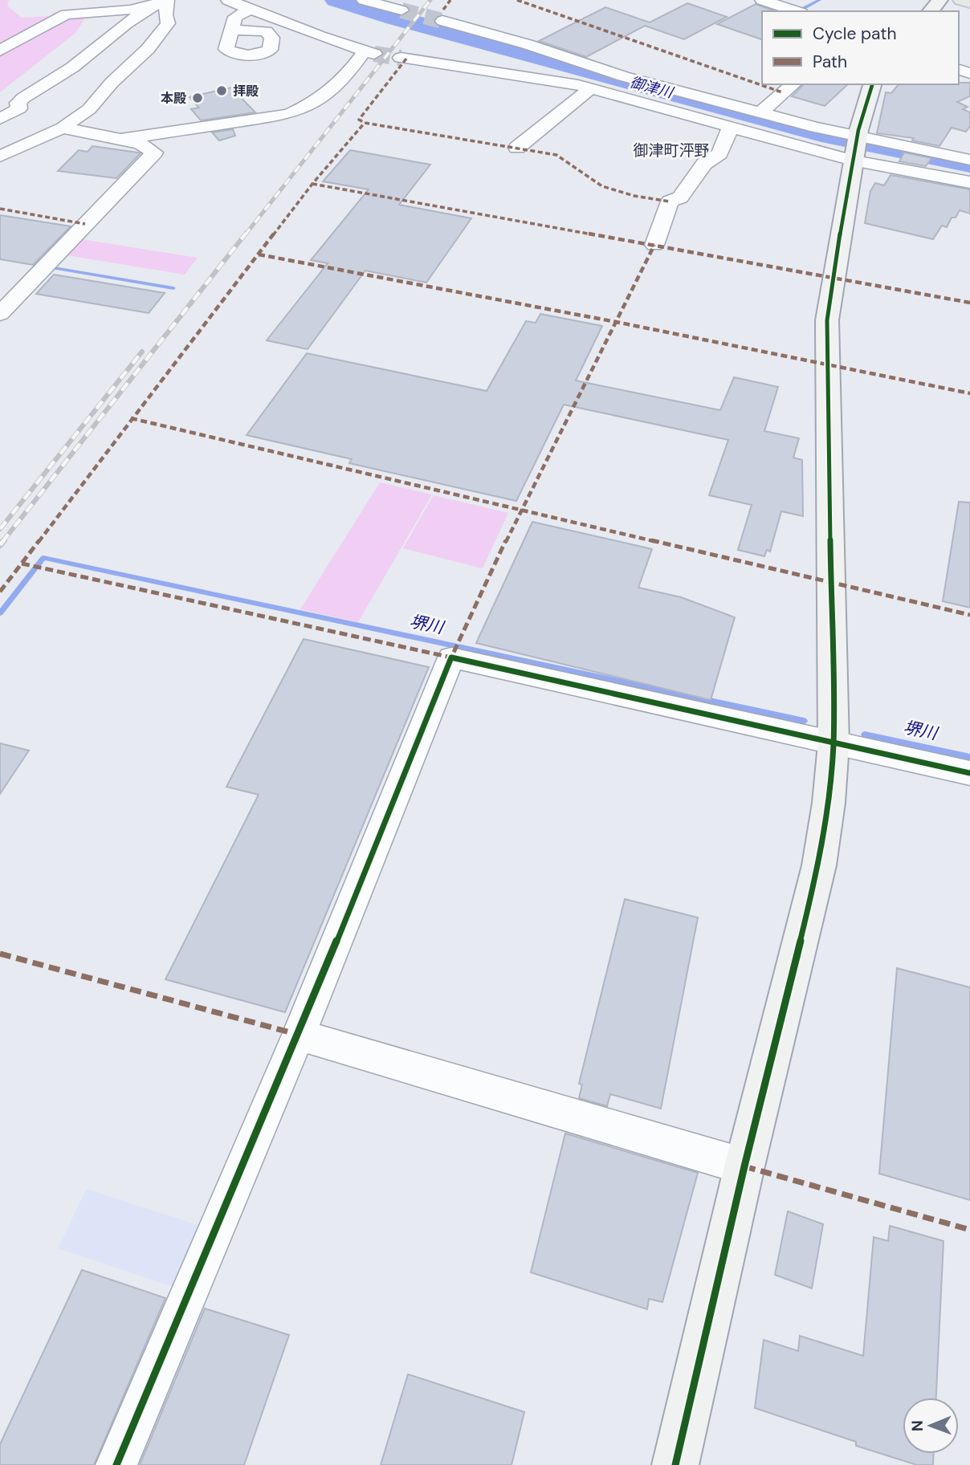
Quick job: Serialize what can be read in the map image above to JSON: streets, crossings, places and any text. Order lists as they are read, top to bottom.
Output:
{
  "districts": ["御津町泙野"],
  "water": ["御津川", "堺川"],
  "places": ["拝殿", "本殿"],
  "legend": ["Cycle path", "Path"],
  "north": "left"
}
